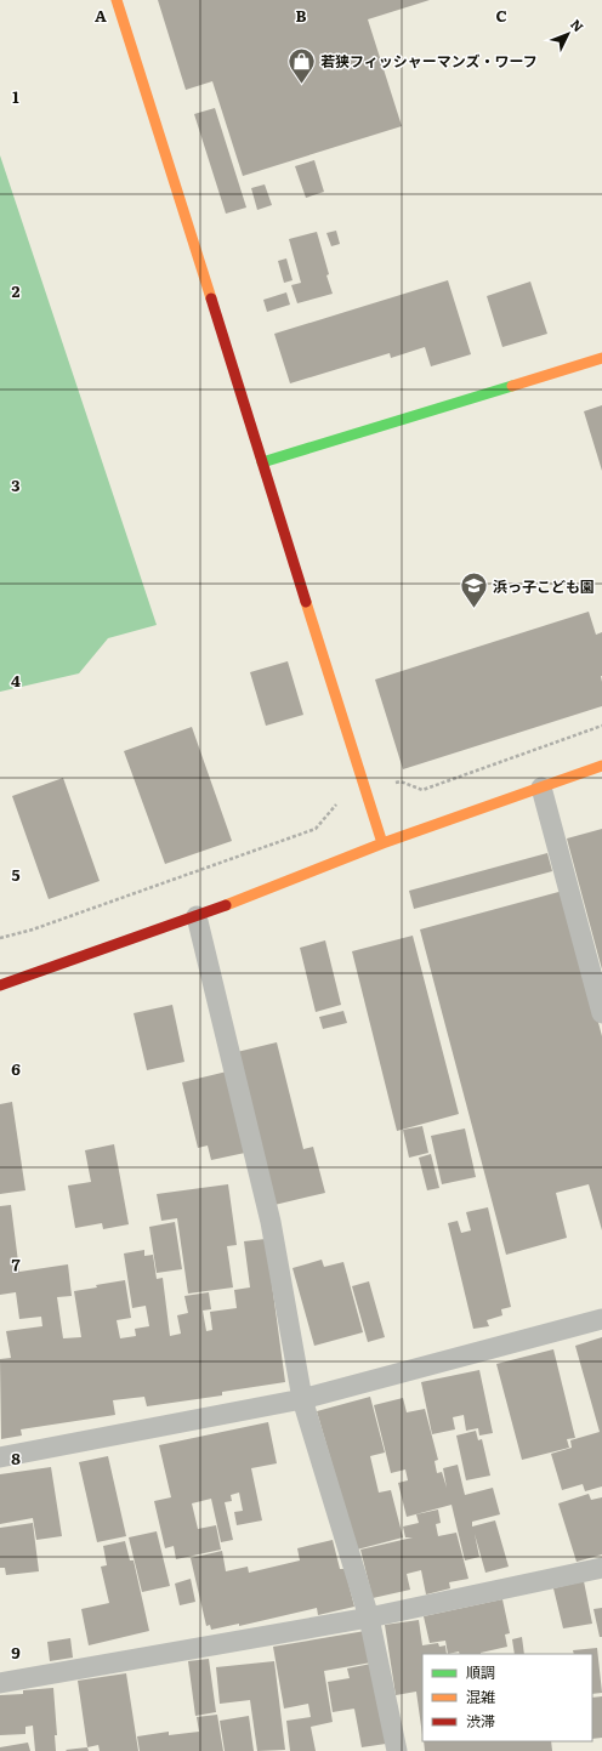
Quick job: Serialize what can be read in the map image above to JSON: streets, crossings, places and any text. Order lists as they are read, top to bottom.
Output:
{
  "places": {
    "shop": ["若狭フィッシャーマンズ・ワーフ"],
    "school or university": ["浜っ子こども園"]
  },
  "legend": ["順調", "混雑", "渋滞"],
  "north": "top right",
  "grid": {
    "columns": ["A", "B", "C"],
    "rows": [
      "1",
      "2",
      "3",
      "4",
      "5",
      "6",
      "7",
      "8",
      "9"
    ]
  }
}
